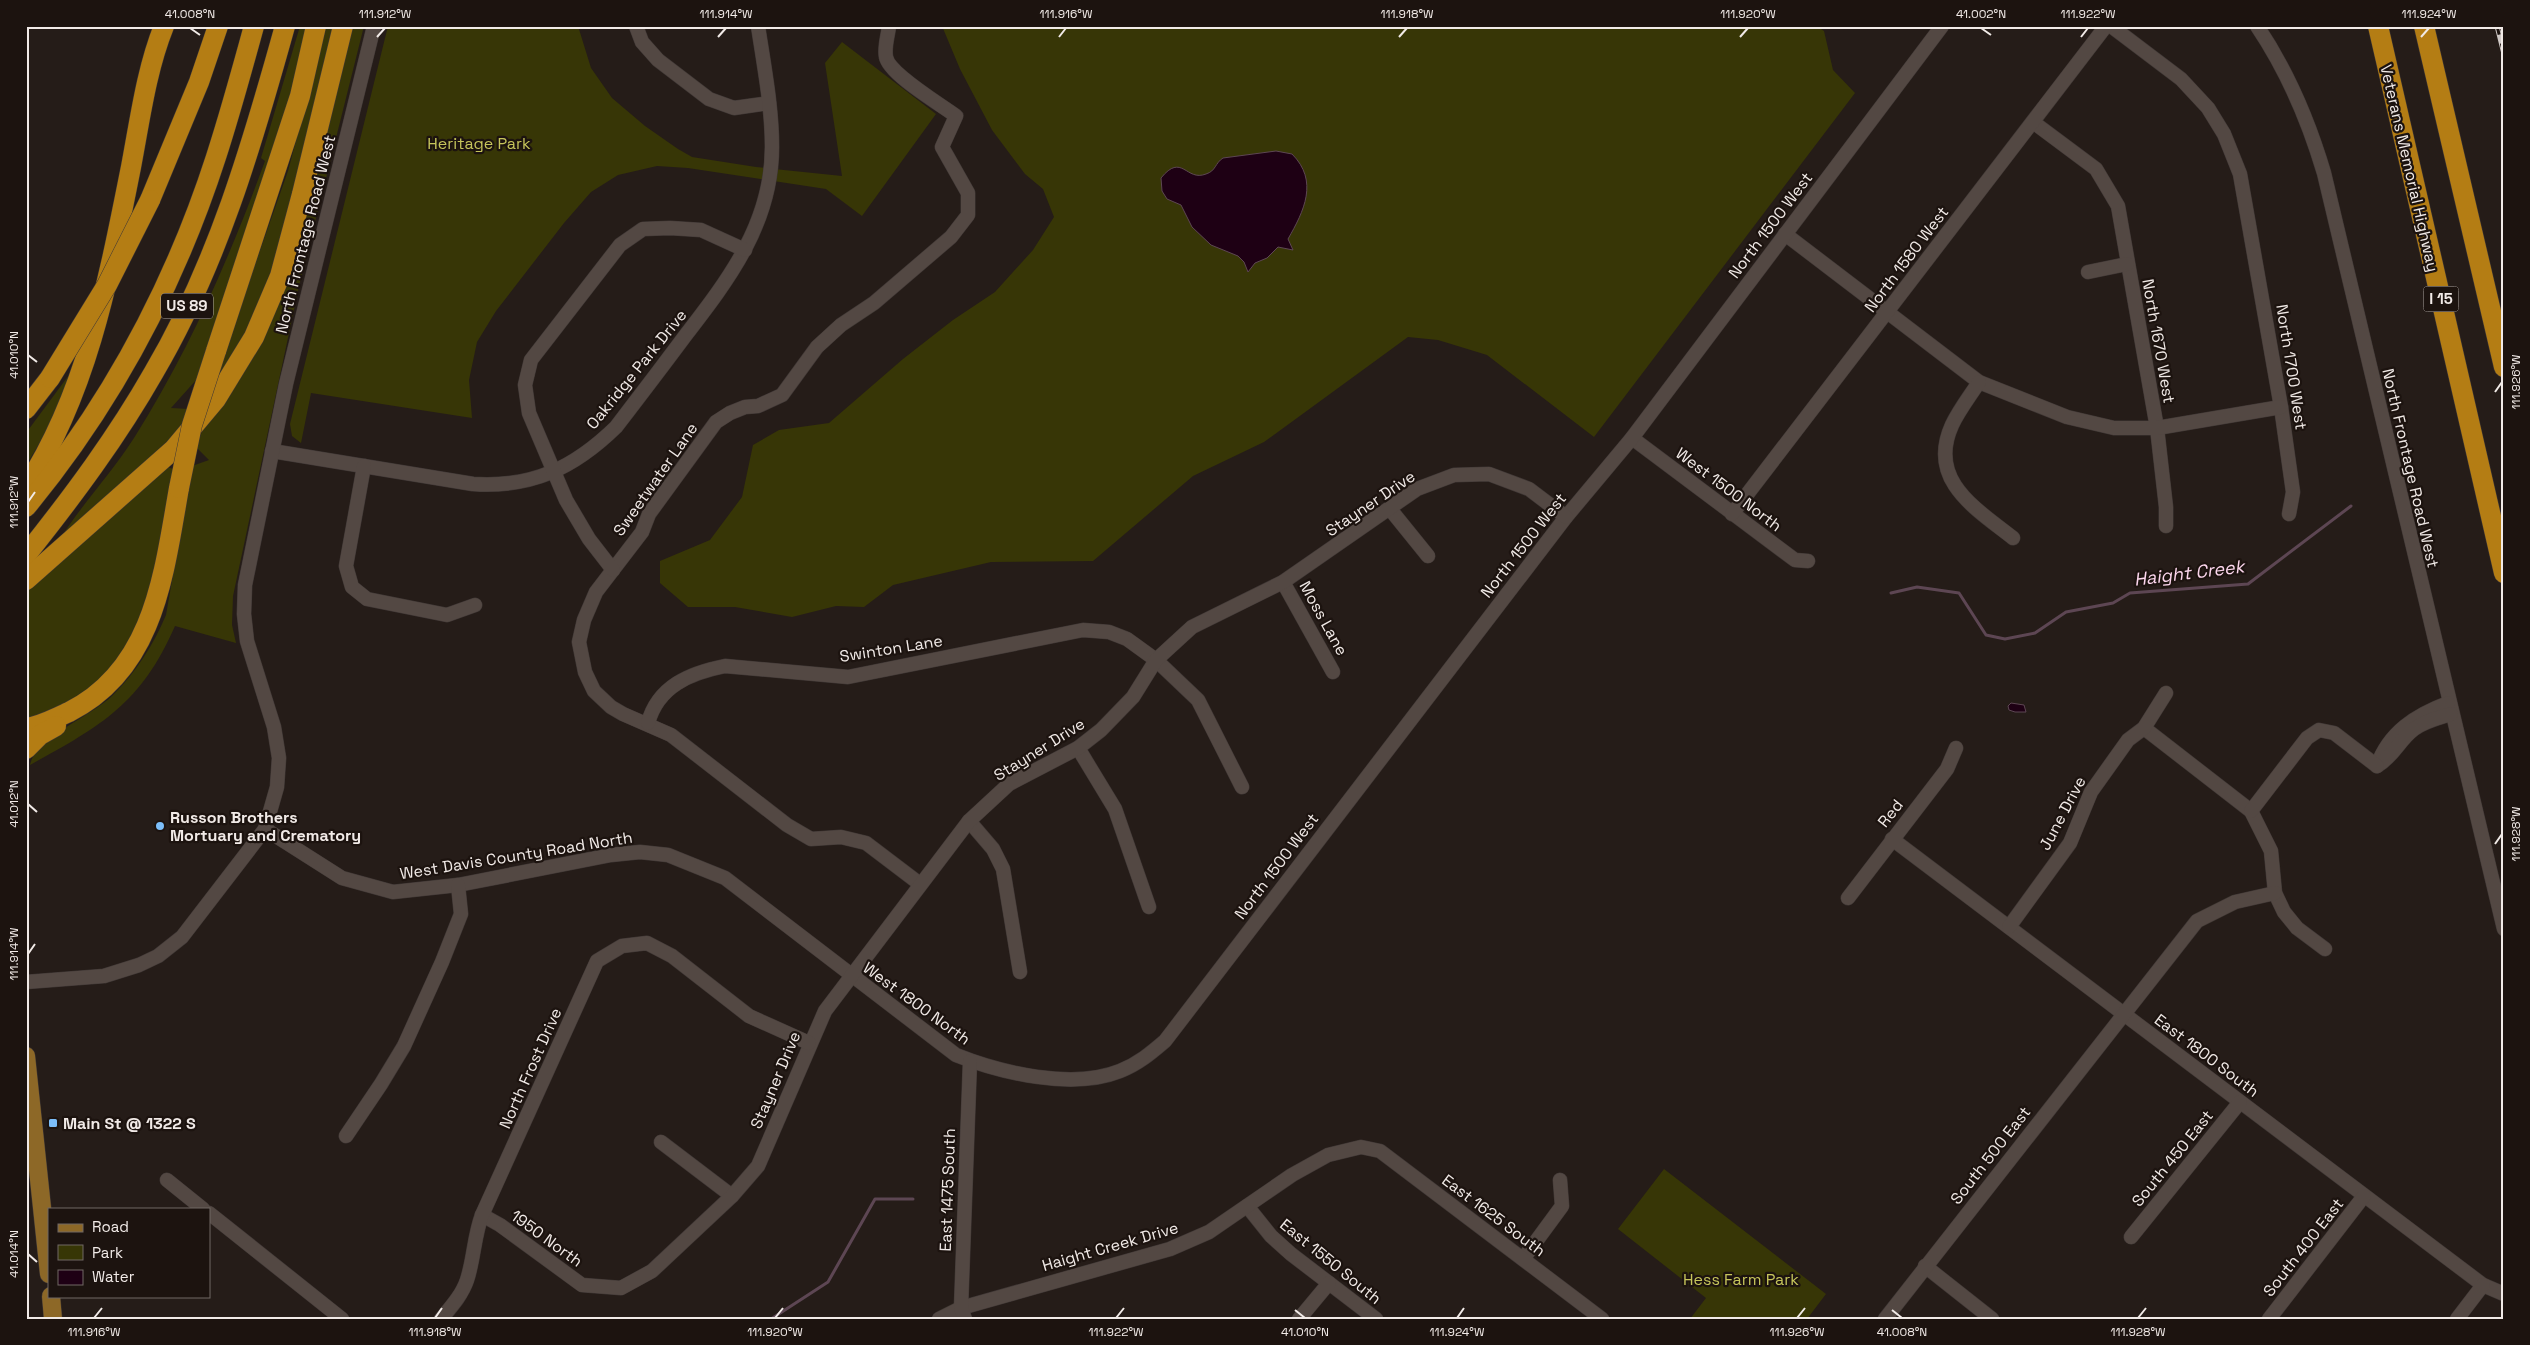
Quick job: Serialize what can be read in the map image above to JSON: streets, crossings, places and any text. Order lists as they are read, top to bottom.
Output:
{
  "streets": {
    "highway": ["Veterans Memorial Highway", "I 15", "US 89"],
    "street": [
      "North 1500 West",
      "North Frontage Road West",
      "North 1580 West",
      "North 1670 West",
      "North 1700 West",
      "Oakridge Park Drive",
      "Sweetwater Lane",
      "West 1500 North",
      "Stayner Drive",
      "Moss Lane",
      "Swinton Lane",
      "Red",
      "June Drive",
      "West Davis County Road North",
      "West 1800 North",
      "East 1800 South",
      "North Frost Drive",
      "South 500 East",
      "South 450 East",
      "East 1475 South",
      "East 1625 South",
      "1950 North",
      "Haight Creek Drive",
      "South 400 East",
      "East 1550 South"
    ]
  },
  "crossings": [
    ["North 1500 West", "West 1500 North"],
    ["North 1500 West", "Stayner Drive"],
    ["North 1500 West", "West 1800 North"],
    ["North Frontage Road West", "Oakridge Park Drive"],
    ["North Frontage Road West", "West Davis County Road North"],
    ["North 1580 West", "North 1670 West"],
    ["North 1580 West", "West 1500 North"],
    ["Sweetwater Lane", "Stayner Drive"],
    ["Sweetwater Lane", "Swinton Lane"],
    ["Stayner Drive", "Moss Lane"],
    ["Stayner Drive", "Swinton Lane"],
    ["Stayner Drive", "West 1800 North"],
    ["Stayner Drive", "North Frost Drive"],
    ["Stayner Drive", "1950 North"],
    ["Red", "East 1800 South"],
    ["June Drive", "East 1800 South"],
    ["West Davis County Road North", "West 1800 North"],
    ["West 1800 North", "East 1475 South"],
    ["East 1800 South", "South 500 East"],
    ["East 1800 South", "South 450 East"],
    ["East 1800 South", "South 400 East"],
    ["North Frost Drive", "1950 North"],
    ["East 1475 South", "Haight Creek Drive"],
    ["East 1625 South", "Haight Creek Drive"],
    ["Haight Creek Drive", "East 1550 South"]
  ],
  "water": ["Haight Creek"],
  "parks": ["Heritage Park", "Hess Farm Park"],
  "places": {
    "other": ["Russon Brothers Mortuary and Crematory"],
    "transit": ["Main St @ 1322 S"]
  },
  "legend": ["Road", "Park", "Water"],
  "coordinates": [
    "41.008°N",
    "111.912°W",
    "111.914°W",
    "111.916°W",
    "111.918°W",
    "111.920°W",
    "41.002°N",
    "111.922°W",
    "111.924°W",
    "41.010°N",
    "111.926°W",
    "41.012°N",
    "111.928°W",
    "41.014°N"
  ]
}
